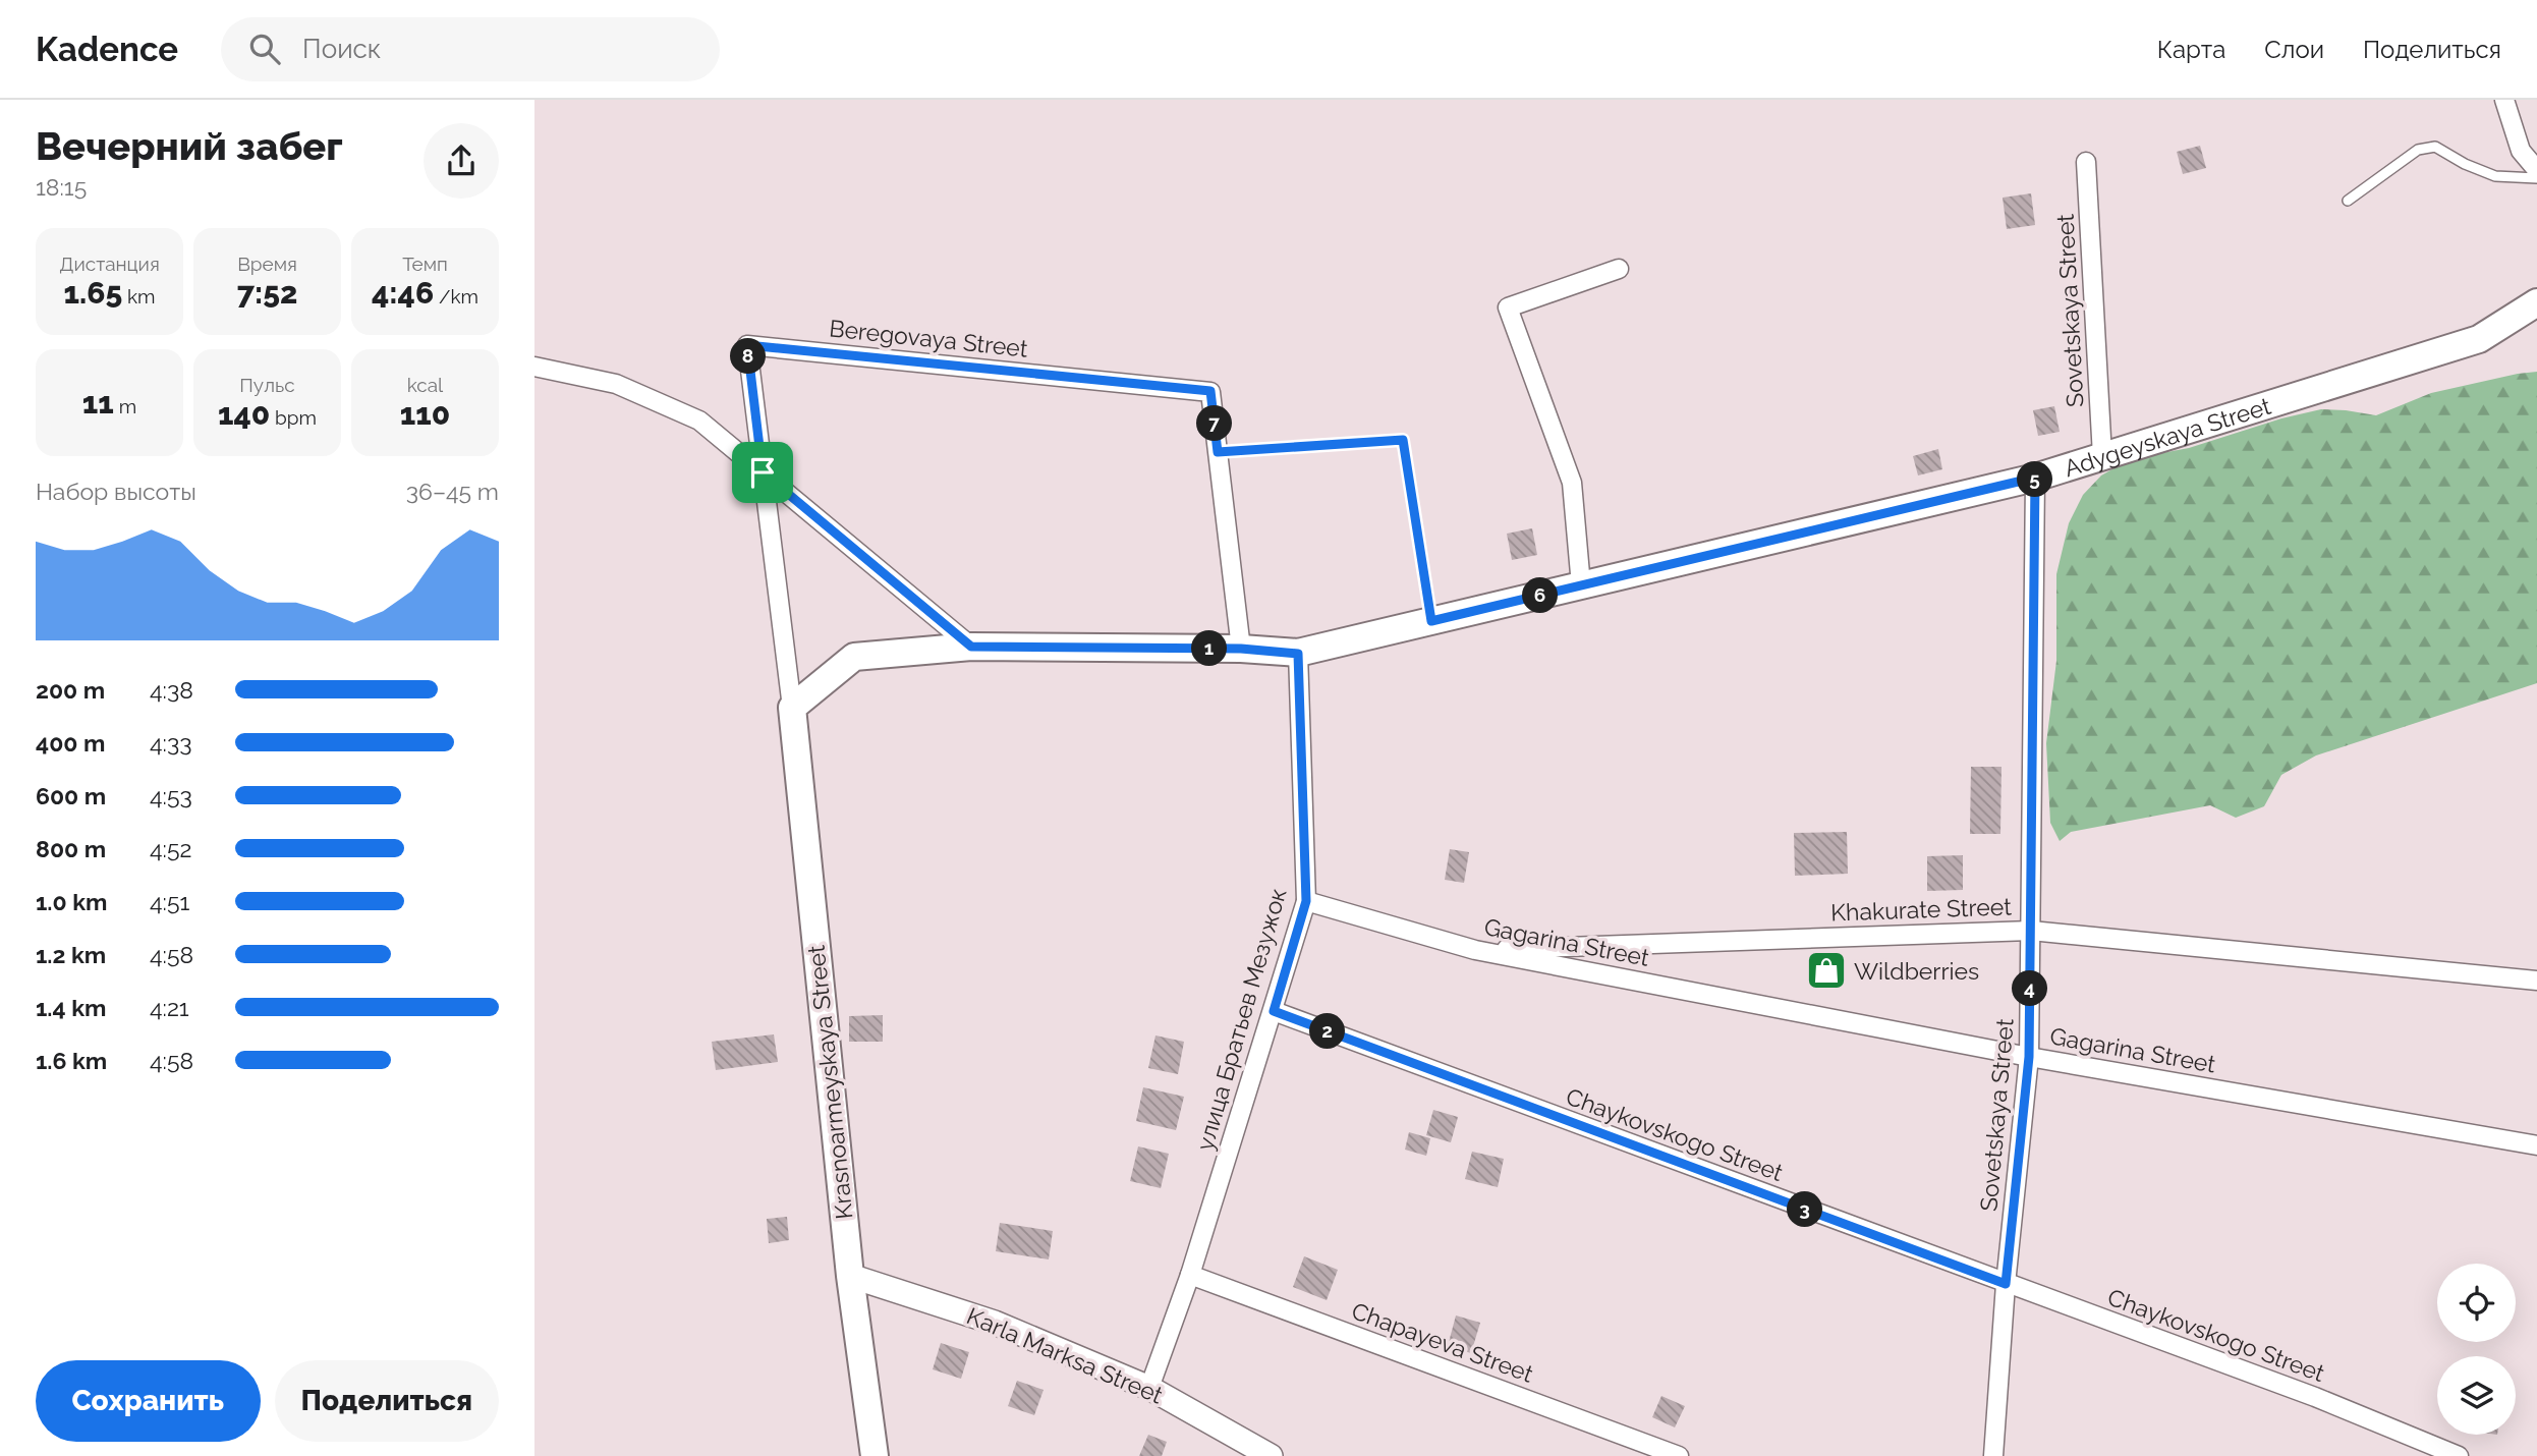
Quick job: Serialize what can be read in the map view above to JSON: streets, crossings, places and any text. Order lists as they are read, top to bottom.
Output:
{
  "streets": {
    "main road": ["Adygeyskaya Street", "Krasnoarmeyskaya Street"],
    "street": [
      "Sovetskaya Street",
      "Beregovaya Street",
      "Khakurate Street",
      "Gagarina Street",
      "улица Братьев Мезужок",
      "Chaykovskogo Street",
      "Chapayeva Street",
      "Karla Marksa Street"
    ]
  },
  "crossings": [
    ["Sovetskaya Street", "Adygeyskaya Street"],
    ["Sovetskaya Street", "Khakurate Street"],
    ["Sovetskaya Street", "Gagarina Street"],
    ["Sovetskaya Street", "Chaykovskogo Street"],
    ["Beregovaya Street", "Adygeyskaya Street"],
    ["Beregovaya Street", "Krasnoarmeyskaya Street"],
    ["Adygeyskaya Street", "улица Братьев Мезужок"],
    ["Adygeyskaya Street", "Krasnoarmeyskaya Street"],
    ["Khakurate Street", "Gagarina Street"],
    ["Gagarina Street", "улица Братьев Мезужок"],
    ["улица Братьев Мезужок", "Chaykovskogo Street"],
    ["улица Братьев Мезужок", "Chapayeva Street"],
    ["улица Братьев Мезужок", "Karla Marksa Street"],
    ["Krasnoarmeyskaya Street", "Karla Marksa Street"]
  ],
  "places": {
    "shop": ["Wildberries"]
  },
  "page": {
    "header": "Kadence",
    "search": "Поиск",
    "nav": ["Карта", "Слои", "Поделиться"],
    "heading": ["Вечерний забег", "18:15"],
    "stats": [
      ["Дистанция", "1.65 km"],
      ["Время", "7:52"],
      ["Темп", "4:46 /km"],
      ["11 m"],
      ["Пульс", "140 bpm"],
      ["kcal", "110"]
    ],
    "pins": [
      "8",
      "7",
      "5",
      "6",
      "1",
      "4",
      "2",
      "3"
    ],
    "chart": ["Набор высоты", "36–45 m"],
    "list": [
      {
        "name": "200 m",
        "note": "4:38"
      },
      {
        "name": "400 m",
        "note": "4:33"
      },
      {
        "name": "600 m",
        "note": "4:53"
      },
      {
        "name": "800 m",
        "note": "4:52"
      },
      {
        "name": "1.0 km",
        "note": "4:51"
      },
      {
        "name": "1.2 km",
        "note": "4:58"
      },
      {
        "name": "1.4 km",
        "note": "4:21"
      },
      {
        "name": "1.6 km",
        "note": "4:58"
      }
    ],
    "buttons": ["Сохранить", "Поделиться"]
  }
}
